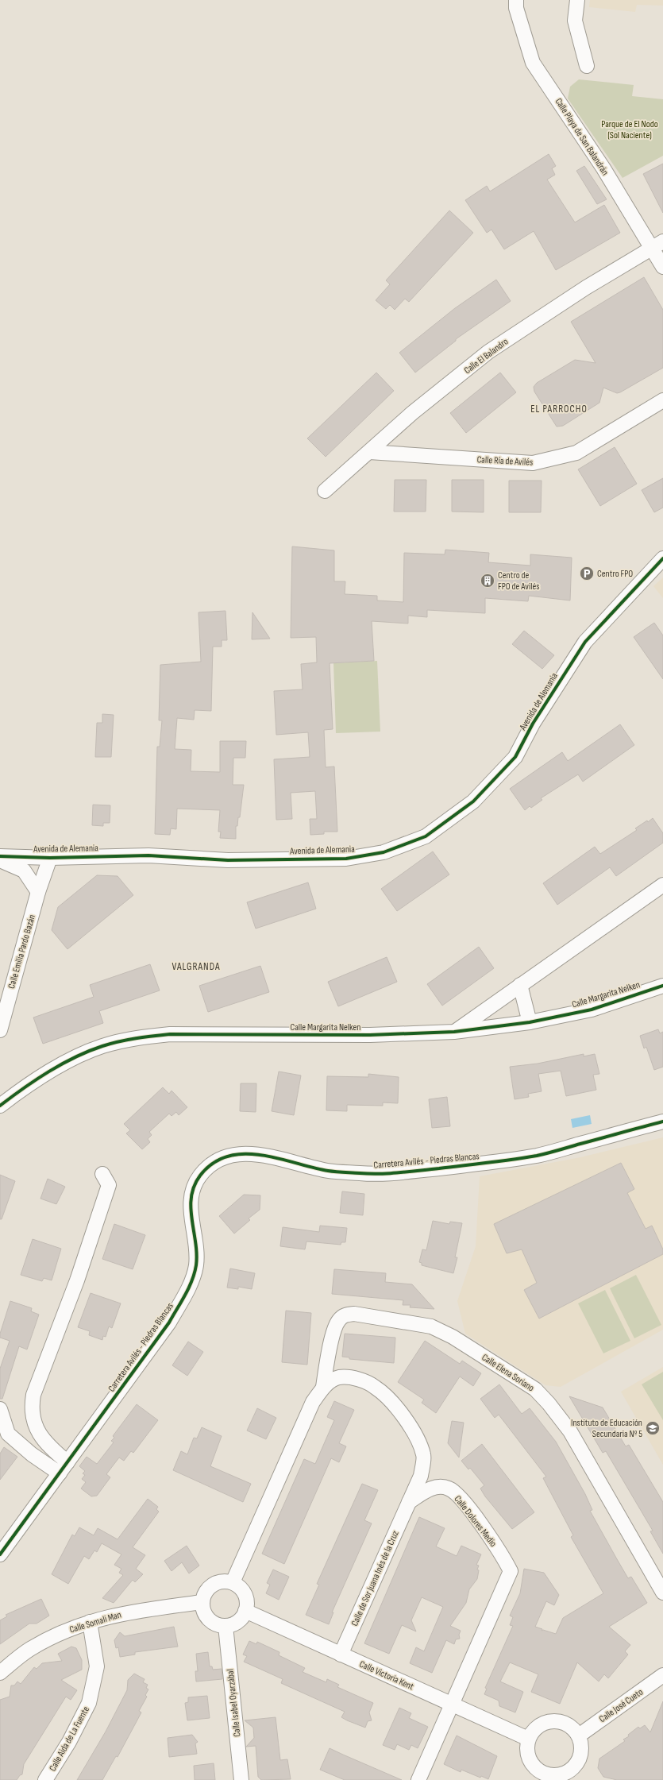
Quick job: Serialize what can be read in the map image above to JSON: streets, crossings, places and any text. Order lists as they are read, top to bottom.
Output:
{
  "streets": {
    "street": [
      "Calle Playa de San Balandrán",
      "Calle El Balandro",
      "Calle Ría de Avilés",
      "Avenida de Alemania",
      "Calle Emilia Pardo Bazán",
      "Calle Margarita Nelken",
      "Carretera Avilés - Piedras Blancas",
      "Calle Elena Soriano",
      "Calle Dolores Medio",
      "Calle de Sor Juana Inés de la Cruz",
      "Calle Somali Man",
      "Calle Victoria Kent",
      "Calle Isabel Oyarzábal",
      "Calle José Cueto",
      "Calle Aida de La Fuente"
    ]
  },
  "crossings": [
    ["Calle Playa de San Balandrán", "Calle El Balandro"],
    ["Calle El Balandro", "Calle Ría de Avilés"],
    ["Avenida de Alemania", "Calle Emilia Pardo Bazán"],
    ["Calle Dolores Medio", "Calle de Sor Juana Inés de la Cruz"],
    ["Calle Dolores Medio", "Calle Victoria Kent"],
    ["Calle de Sor Juana Inés de la Cruz", "Calle Victoria Kent"],
    ["Calle Somali Man", "Calle Victoria Kent"],
    ["Calle Somali Man", "Calle Isabel Oyarzábal"],
    ["Calle Somali Man", "Calle Aida de La Fuente"],
    ["Calle Victoria Kent", "Calle Isabel Oyarzábal"],
    ["Calle Victoria Kent", "Calle José Cueto"]
  ],
  "districts": ["EL PARROCHO", "VALGRANDA"],
  "parks": ["Parque de El Nodo (Sol Naciente)"],
  "places": {
    "parking": ["Centro FPO"],
    "building": ["Centro de FPO de Avilés"],
    "school or university": ["Instituto de Educación Secundaria Nº 5"]
  }
}
